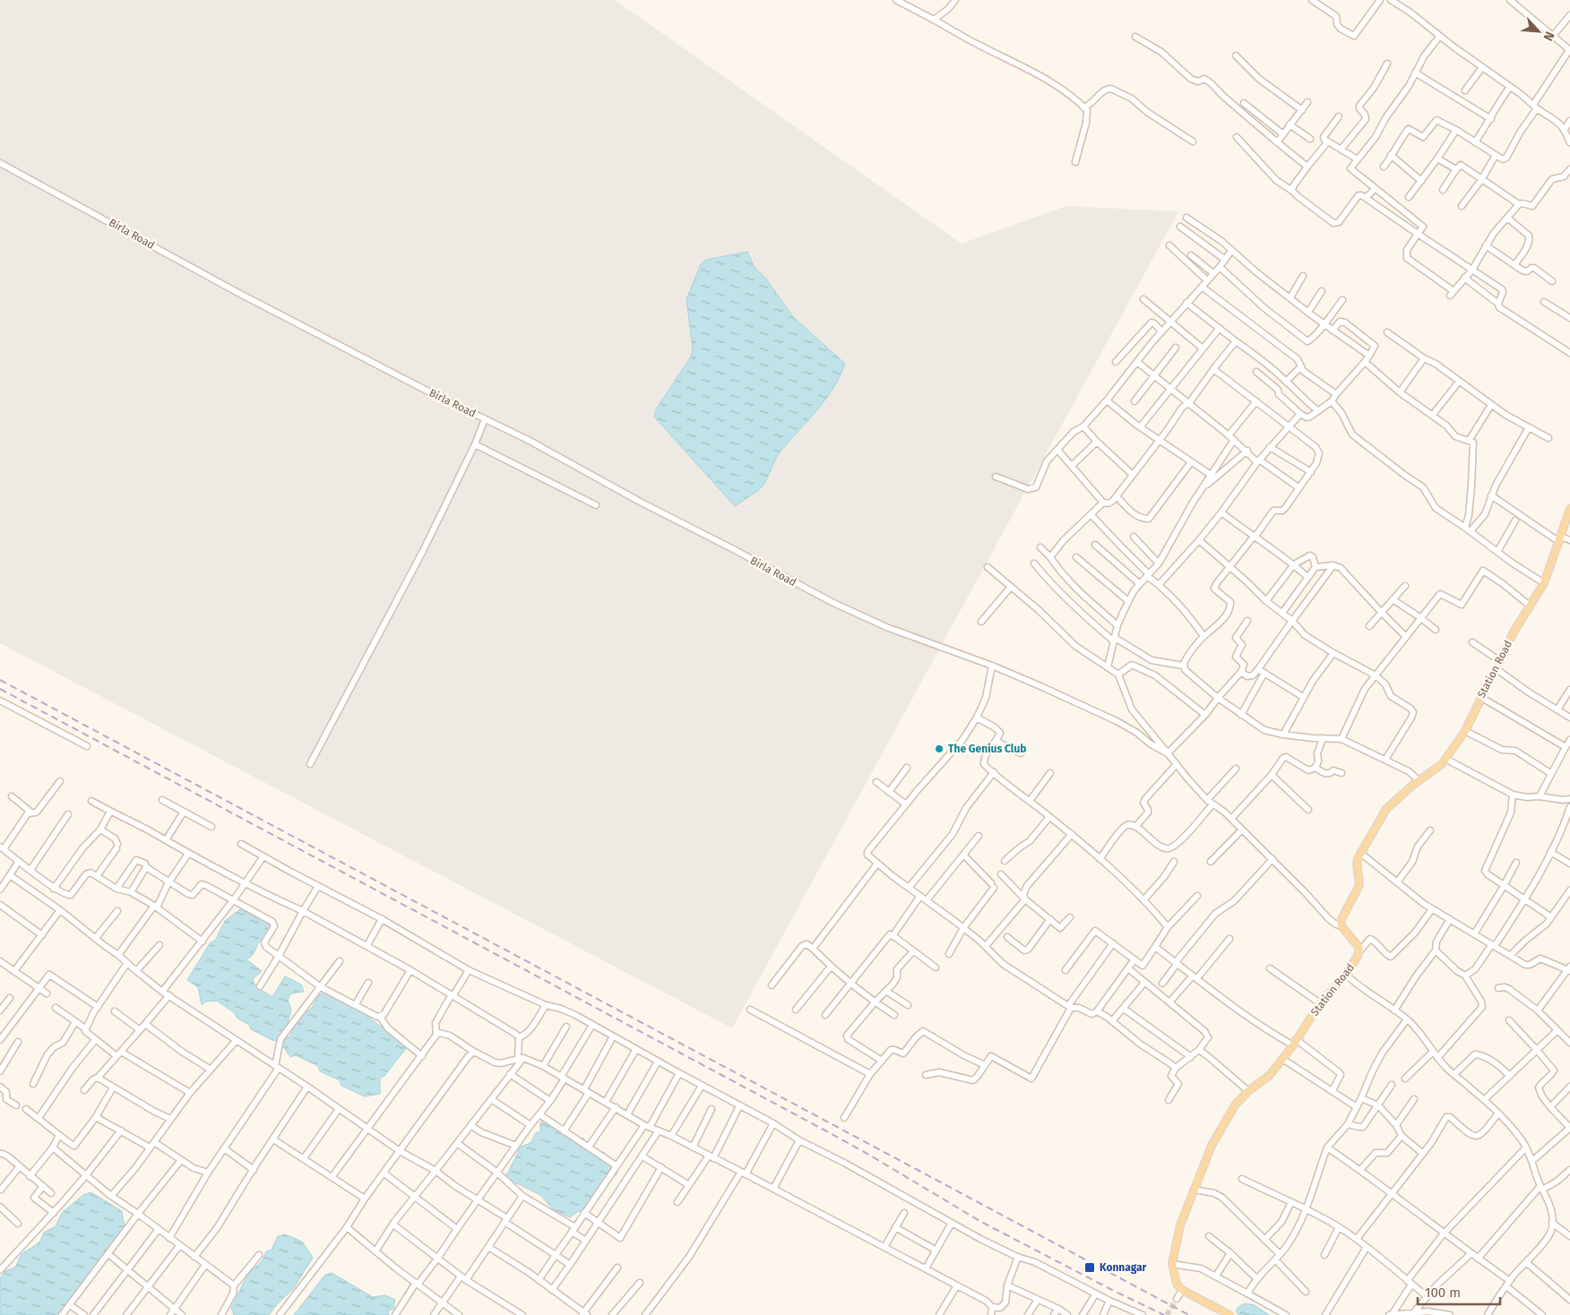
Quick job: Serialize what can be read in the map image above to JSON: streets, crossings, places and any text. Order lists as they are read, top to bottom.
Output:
{
  "streets": {
    "main road": ["Station Road"],
    "street": ["Birla Road"]
  },
  "places": {
    "other": ["The Genius Club"],
    "transit": ["Konnagar"]
  },
  "scale_bar": "100 m",
  "north": "bottom right"
}
